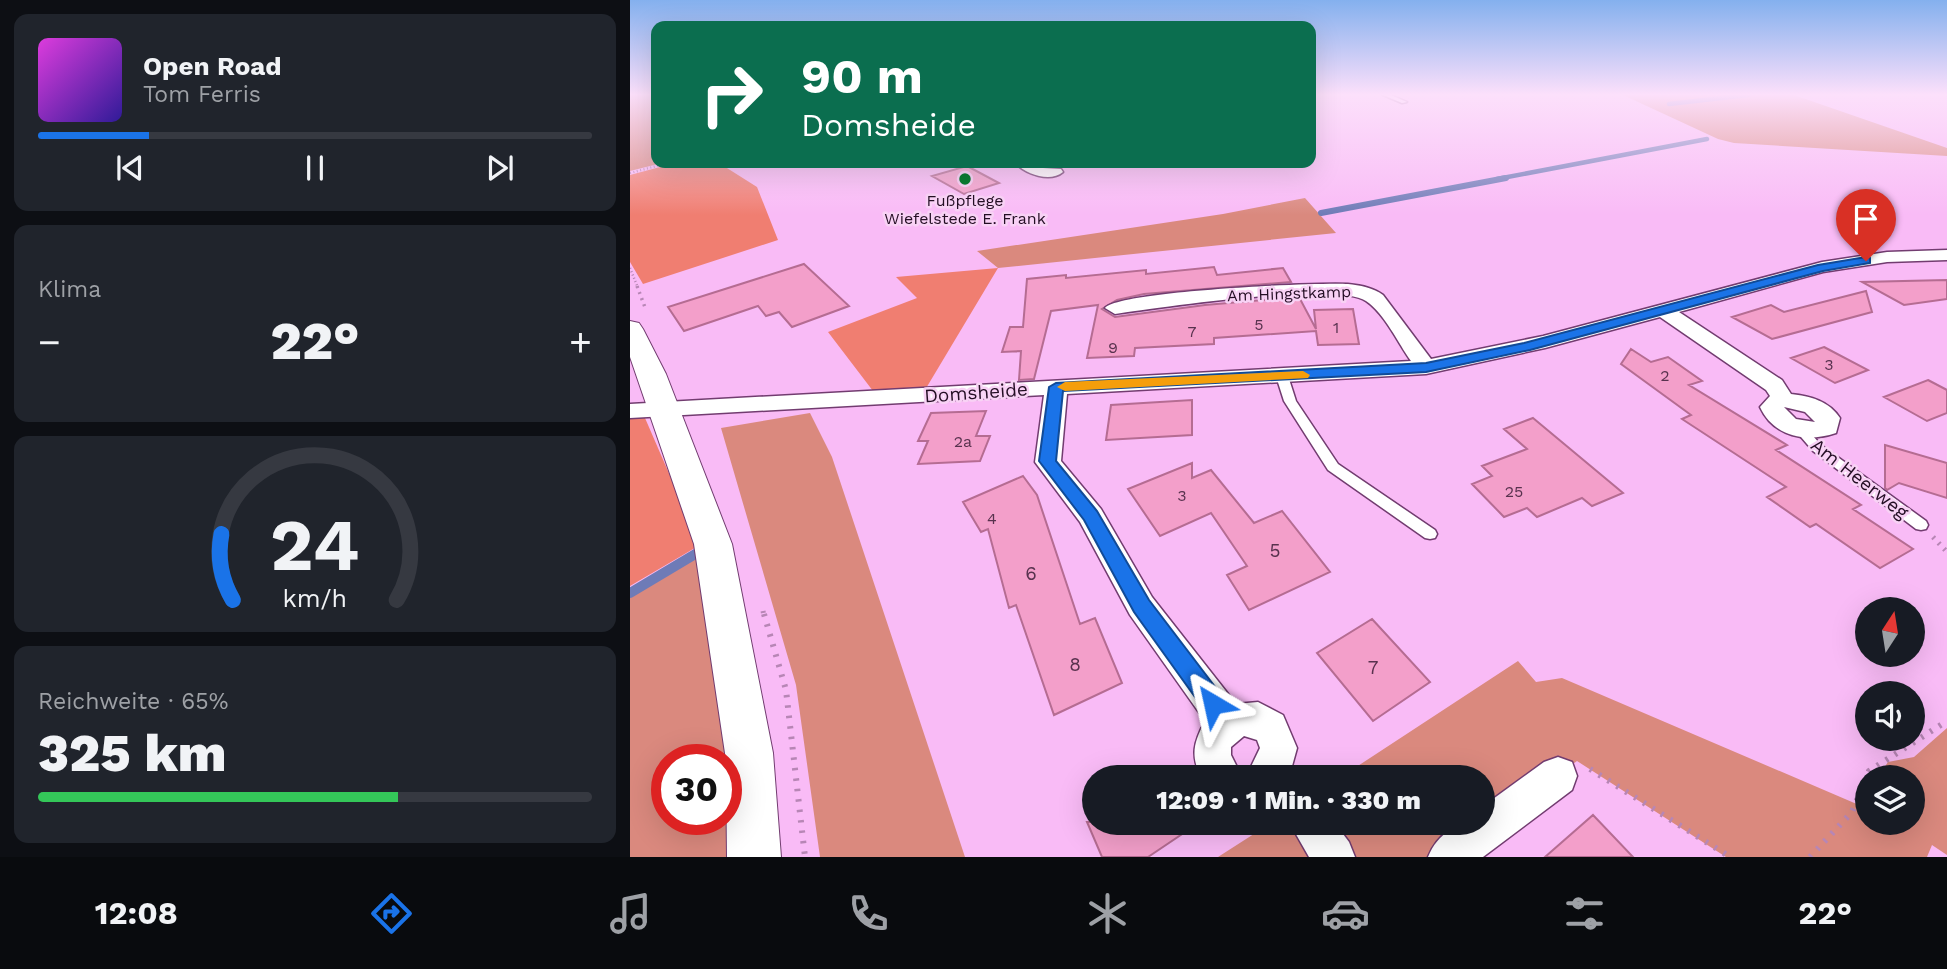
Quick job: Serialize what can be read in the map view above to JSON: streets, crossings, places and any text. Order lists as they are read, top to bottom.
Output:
{
  "streets": {
    "street": ["Am Hingstkamp", "Domsheide", "Am Heerweg"]
  },
  "crossings": [
    ["Am Hingstkamp", "Domsheide"],
    ["Domsheide", "Am Heerweg"]
  ],
  "places": ["Fußpflege Wiefelstede E. Frank"],
  "house_numbers": [
    "5",
    "1",
    "7",
    "9",
    "3",
    "2",
    "2a",
    "25",
    "3",
    "4",
    "5",
    "6",
    "8",
    "7"
  ],
  "north": "top",
  "page": {
    "turn": ["90 m", "Domsheide"],
    "song": ["Open Road", "Tom Ferris"],
    "tile": [
      "Klima",
      ["Reichweite · 65%", "325 km"]
    ],
    "heat": ["−", "22°", "+"],
    "limit": "30",
    "trip": "12:09 · 1 Min. · 330 m",
    "tabs": ["12:08", "22°"],
    "gauge": ["24", "km/h"]
  }
}
